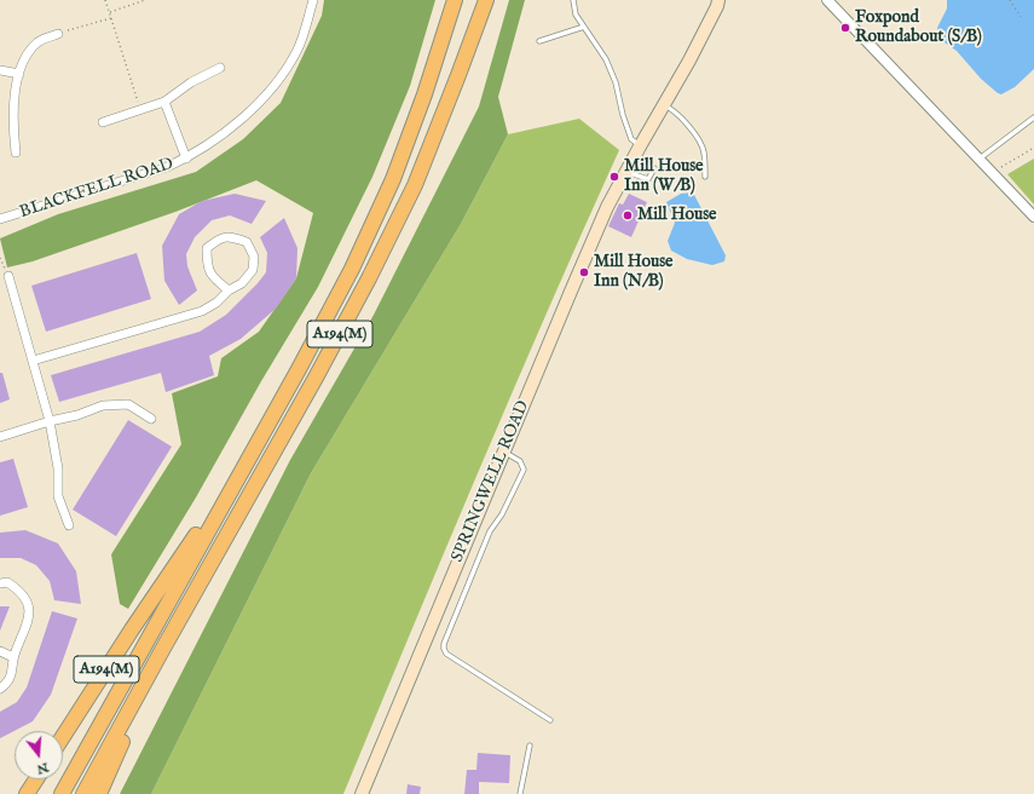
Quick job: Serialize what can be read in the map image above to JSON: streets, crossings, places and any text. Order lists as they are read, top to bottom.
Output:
{
  "streets": {
    "highway": ["A194(M)"],
    "main road": ["SPRINGWELL ROAD"],
    "street": ["BLACKFELL ROAD"]
  },
  "places": [
    "Foxpond Roundabout (S/B)",
    "Mill House Inn (W/B)",
    "Mill House",
    "Mill House Inn (N/B)"
  ],
  "north": "bottom"
}
